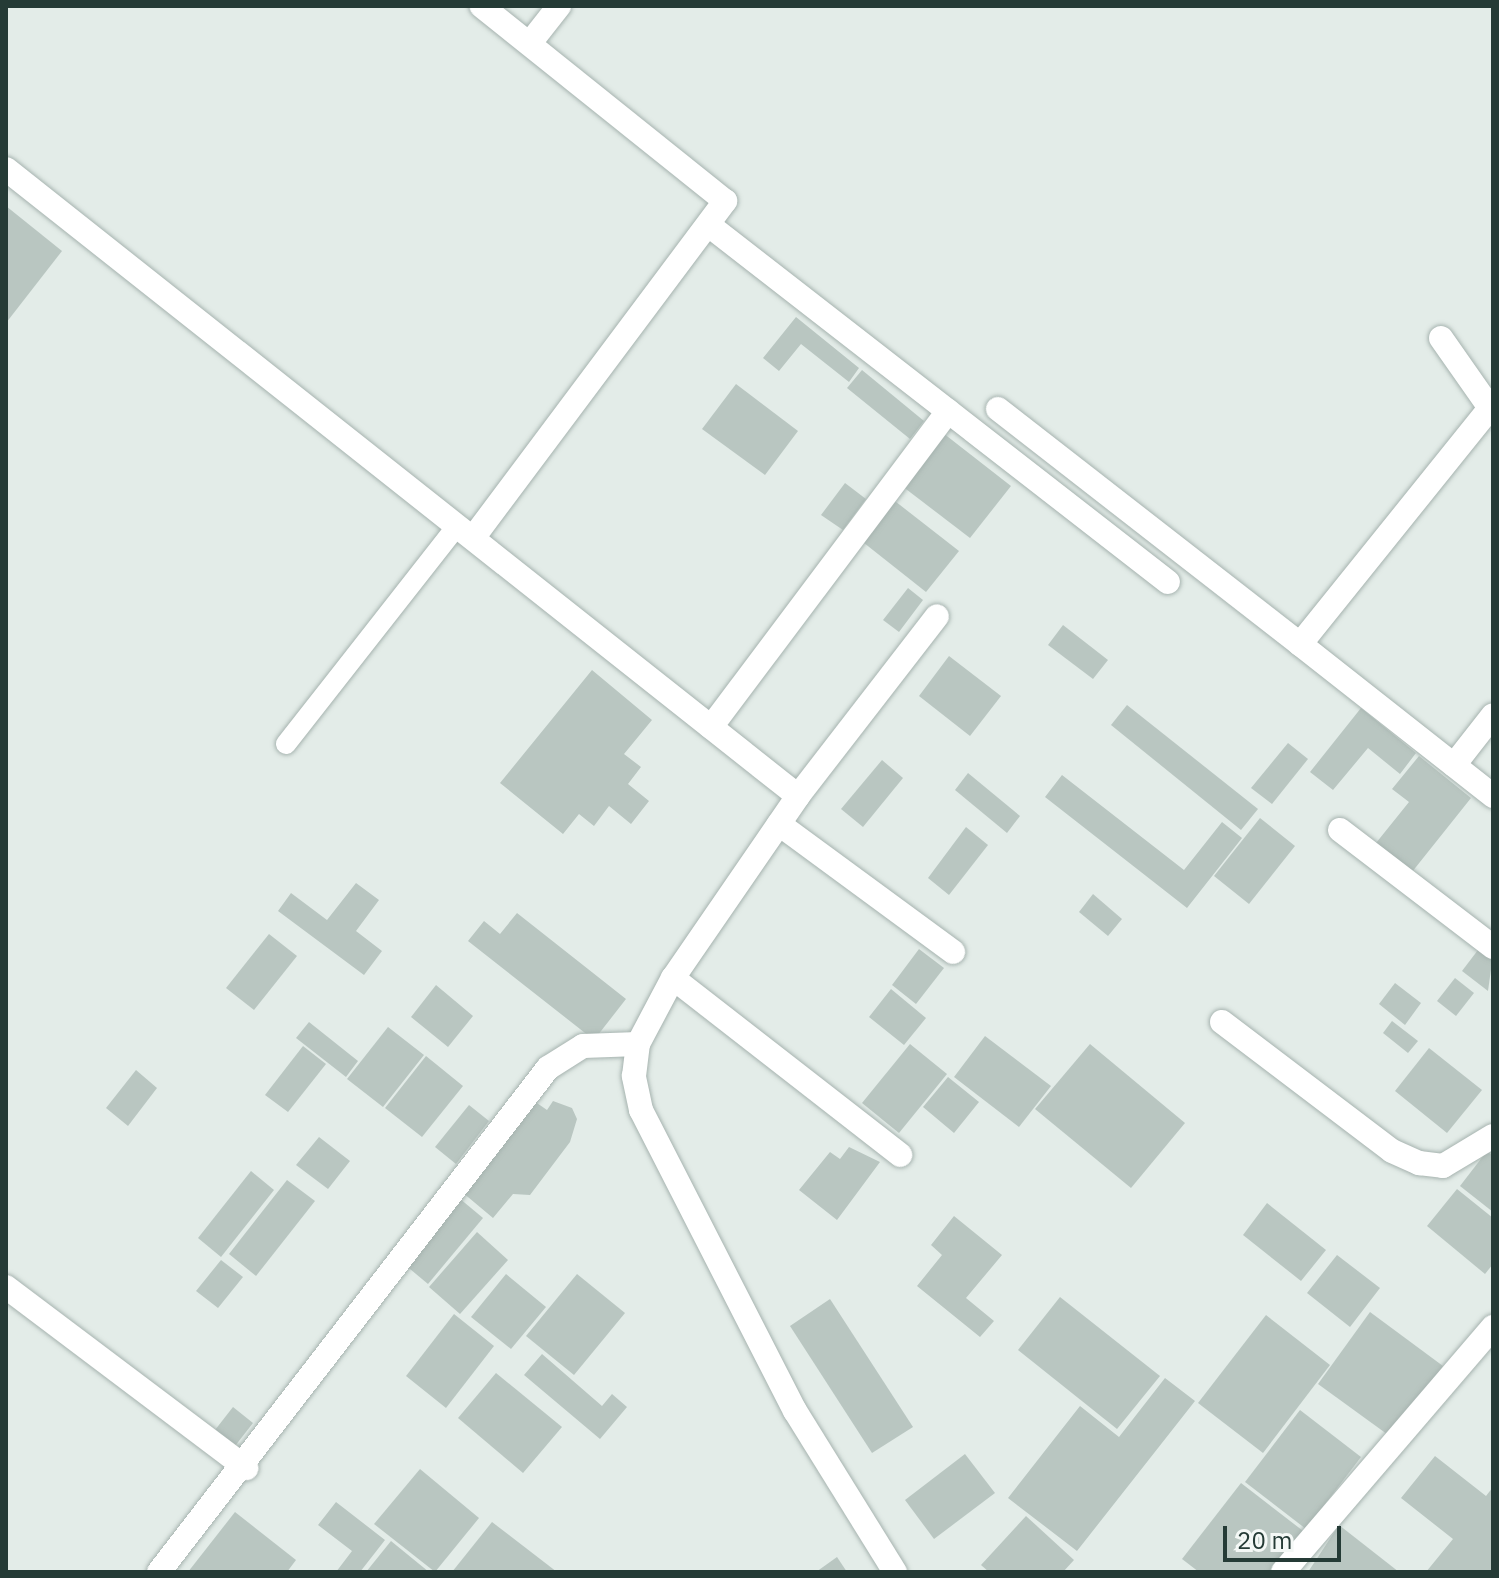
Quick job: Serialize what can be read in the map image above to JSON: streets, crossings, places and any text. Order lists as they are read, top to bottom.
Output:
{
  "scale_bar": "20 m"
}
